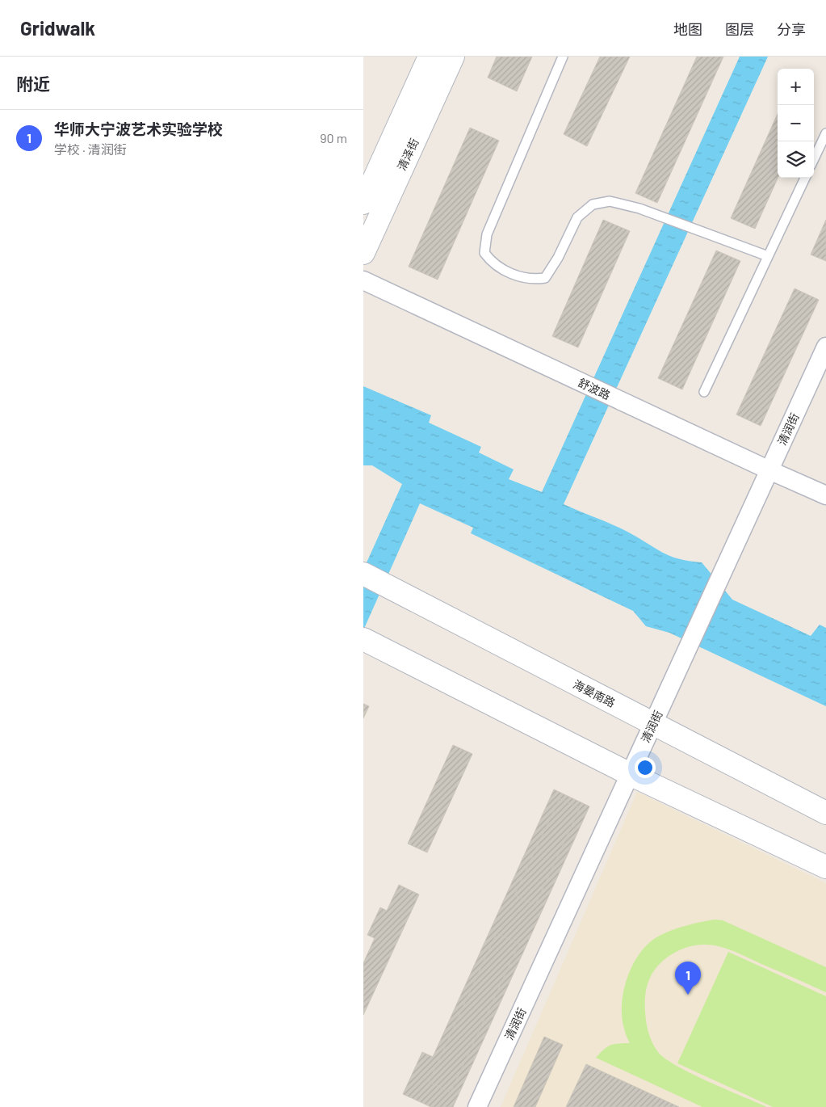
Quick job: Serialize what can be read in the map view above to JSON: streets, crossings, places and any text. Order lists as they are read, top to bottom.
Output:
{
  "streets": {
    "main road": ["清泽街", "海晏南路"],
    "street": ["舒波路", "清润街"]
  },
  "crossings": [
    ["舒波路", "清润街"],
    ["清润街", "海晏南路"]
  ],
  "page": {
    "header": "Gridwalk",
    "nav": ["地图", "图层", "分享"],
    "heading": "附近",
    "map_buttons": ["+", "−"],
    "list": [
      {
        "mark": "1",
        "name": "华师大宁波艺术实验学校",
        "note": "学校 · 清润街",
        "value": "90 m"
      }
    ],
    "pins": "1"
  }
}
